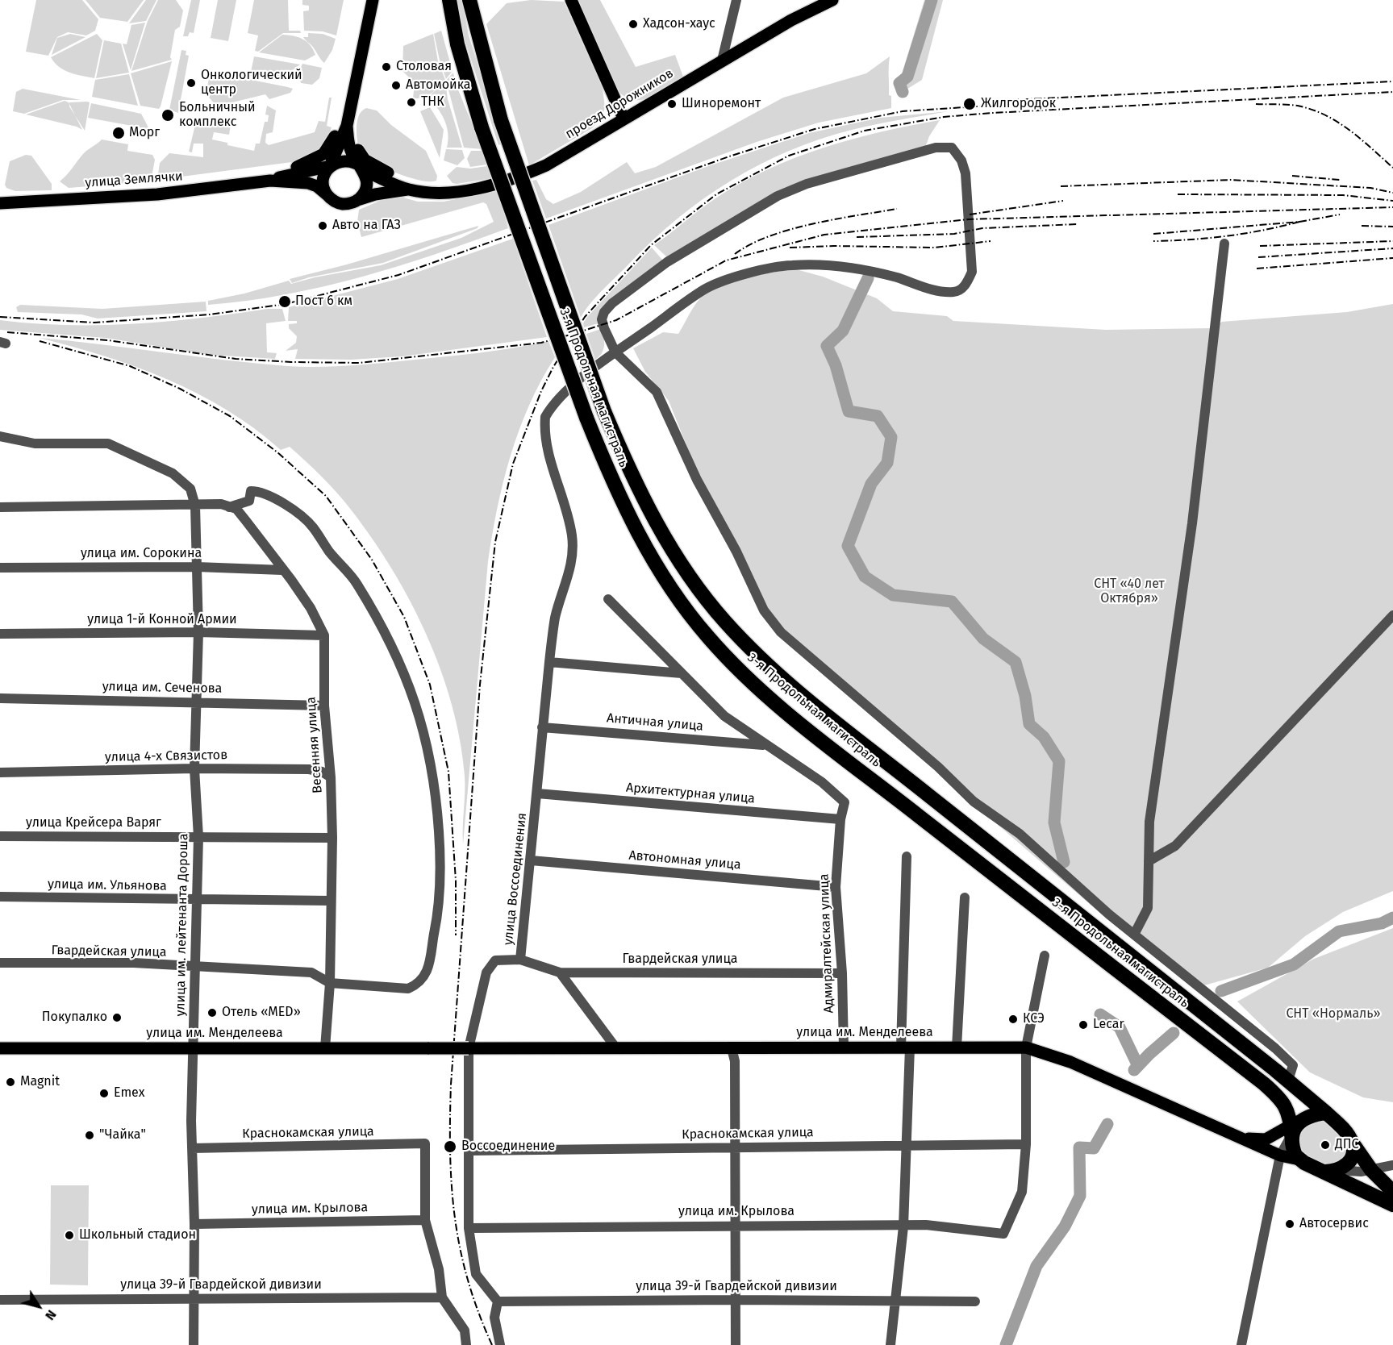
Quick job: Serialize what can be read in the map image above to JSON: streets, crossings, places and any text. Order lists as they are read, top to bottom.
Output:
{
  "streets": {
    "highway": ["3-я Продольная магистраль"],
    "main road": ["проезд Дорожников", "улица Землячки", "улица им. Менделеева"],
    "street": [
      "улица им. Сорокина",
      "улица 1-й Конной Армии",
      "улица им. Сеченова",
      "Античная улица",
      "Весенняя улица",
      "улица 4-х Связистов",
      "Архитектурная улица",
      "улица Крейсера Варяг",
      "Автономная улица",
      "улица Воссоединения",
      "улица им. Ульянова",
      "улица им. лейтенанта Дороша",
      "Адмиралтейская улица",
      "Гвардейская улица",
      "Краснокамская улица",
      "улица им. Крылова",
      "улица 39-й Гвардейской дивизии"
    ]
  },
  "crossings": [
    ["проезд Дорожников", "улица Землячки"],
    ["3-я Продольная магистраль", "улица им. Менделеева"],
    ["улица им. Сорокина", "Весенняя улица"],
    ["улица им. Сорокина", "улица им. лейтенанта Дороша"],
    ["улица 1-й Конной Армии", "Весенняя улица"],
    ["улица 1-й Конной Армии", "улица им. лейтенанта Дороша"],
    ["улица им. Сеченова", "Весенняя улица"],
    ["улица им. Сеченова", "улица им. лейтенанта Дороша"],
    ["Античная улица", "улица Воссоединения"],
    ["Античная улица", "Адмиралтейская улица"],
    ["Весенняя улица", "улица 4-х Связистов"],
    ["Весенняя улица", "улица Крейсера Варяг"],
    ["Весенняя улица", "улица им. Ульянова"],
    ["Весенняя улица", "Гвардейская улица"],
    ["Весенняя улица", "улица им. Менделеева"],
    ["улица 4-х Связистов", "улица им. лейтенанта Дороша"],
    ["Архитектурная улица", "улица Воссоединения"],
    ["Архитектурная улица", "Адмиралтейская улица"],
    ["улица Крейсера Варяг", "улица им. лейтенанта Дороша"],
    ["Автономная улица", "улица Воссоединения"],
    ["Автономная улица", "Адмиралтейская улица"],
    ["улица Воссоединения", "Гвардейская улица"],
    ["улица Воссоединения", "улица им. Менделеева"],
    ["улица Воссоединения", "Краснокамская улица"],
    ["улица Воссоединения", "улица им. Крылова"],
    ["улица Воссоединения", "улица 39-й Гвардейской дивизии"],
    ["улица им. Ульянова", "улица им. лейтенанта Дороша"],
    ["улица им. лейтенанта Дороша", "Гвардейская улица"],
    ["улица им. лейтенанта Дороша", "улица им. Менделеева"],
    ["улица им. лейтенанта Дороша", "Краснокамская улица"],
    ["улица им. лейтенанта Дороша", "улица им. Крылова"],
    ["улица им. лейтенанта Дороша", "улица 39-й Гвардейской дивизии"],
    ["Адмиралтейская улица", "Гвардейская улица"],
    ["Адмиралтейская улица", "улица им. Менделеева"],
    ["Краснокамская улица", "улица им. Крылова"]
  ],
  "parks": ["СНТ «40 лет Октября»", "СНТ «Нормаль»"],
  "places": [
    "Хадсон-хаус",
    "Столовая",
    "Онкологический центр",
    "Автомойка",
    "ТНК",
    "Шиноремонт",
    "Жилгородок",
    "Больничный комплекс",
    "Морг",
    "Авто на ГАЗ",
    "Пост 6 км",
    "Отель «MED»",
    "Покупалко",
    "КСЭ",
    "Lecar",
    "Magnit",
    "Emex",
    "\"Чайка\"",
    "ДПС",
    "Воссоединение",
    "Автосервис",
    "Школьный стадион"
  ],
  "north": "bottom right"
}
